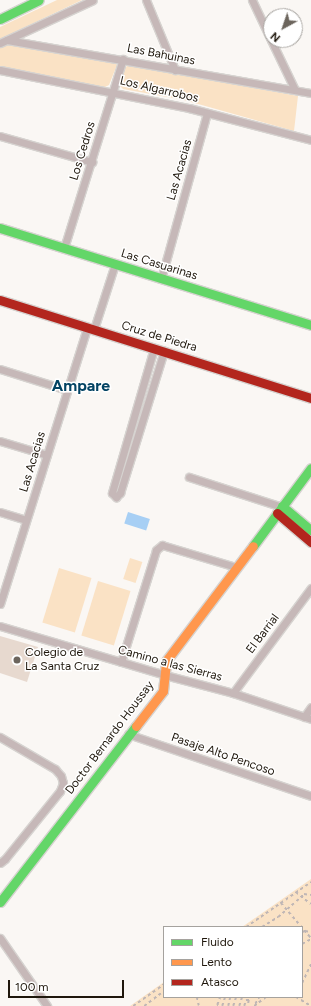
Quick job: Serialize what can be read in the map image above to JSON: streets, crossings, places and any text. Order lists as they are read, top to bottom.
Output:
{
  "streets": {
    "street": [
      "Las Bahuinas",
      "Los Algarrobos",
      "Los Cedros",
      "Las Acacias",
      "Las Casuarinas",
      "Cruz de Piedra",
      "El Barrial",
      "Camino a las Sierras",
      "Doctor Bernardo Houssay",
      "Pasaje Alto Pencoso"
    ]
  },
  "crossings": [
    ["Las Bahuinas", "Los Cedros"],
    ["Los Algarrobos", "Los Cedros"],
    ["Los Algarrobos", "Las Acacias"],
    ["Los Cedros", "Las Casuarinas"],
    ["Las Acacias", "Las Casuarinas"],
    ["Las Acacias", "Cruz de Piedra"],
    ["El Barrial", "Camino a las Sierras"],
    ["Camino a las Sierras", "Doctor Bernardo Houssay"],
    ["Doctor Bernardo Houssay", "Pasaje Alto Pencoso"]
  ],
  "districts": ["Ampare"],
  "places": ["Colegio de La Santa Cruz"],
  "legend": ["Fluido", "Lento", "Atasco"],
  "scale_bar": "100 m",
  "north": "bottom left"
}
